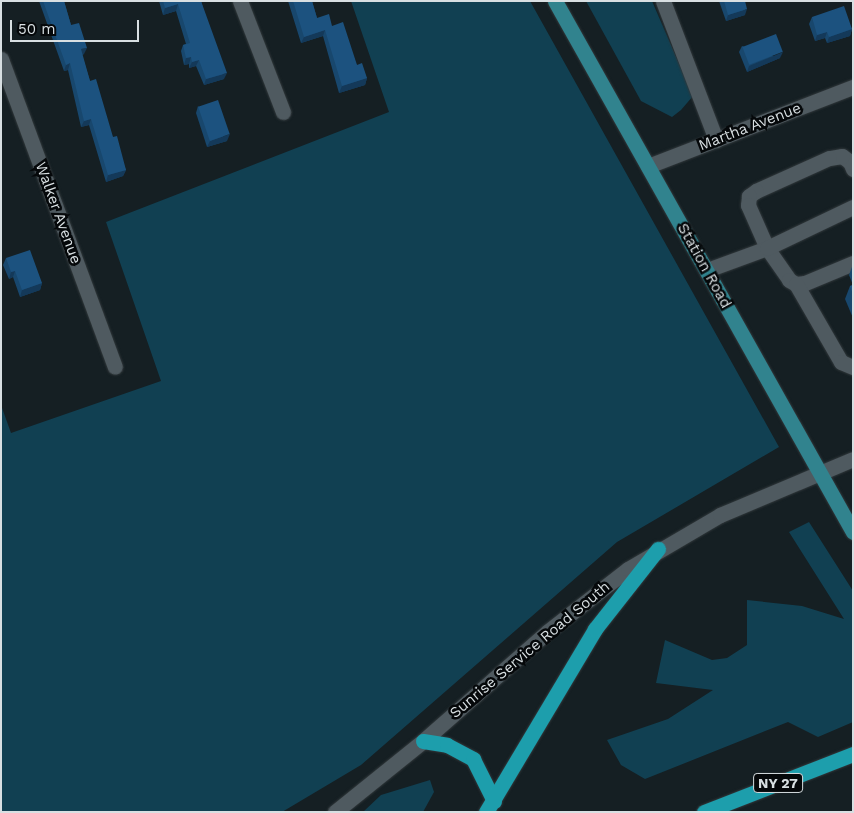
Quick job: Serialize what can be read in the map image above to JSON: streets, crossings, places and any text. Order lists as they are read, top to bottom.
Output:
{
  "streets": {
    "highway": ["NY 27"],
    "main road": ["Station Road"],
    "street": ["Martha Avenue", "Walker Avenue", "Sunrise Service Road South"]
  },
  "crossings": [
    ["Martha Avenue", "Station Road"],
    ["Station Road", "Sunrise Service Road South"]
  ],
  "scale_bar": "50 m"
}
